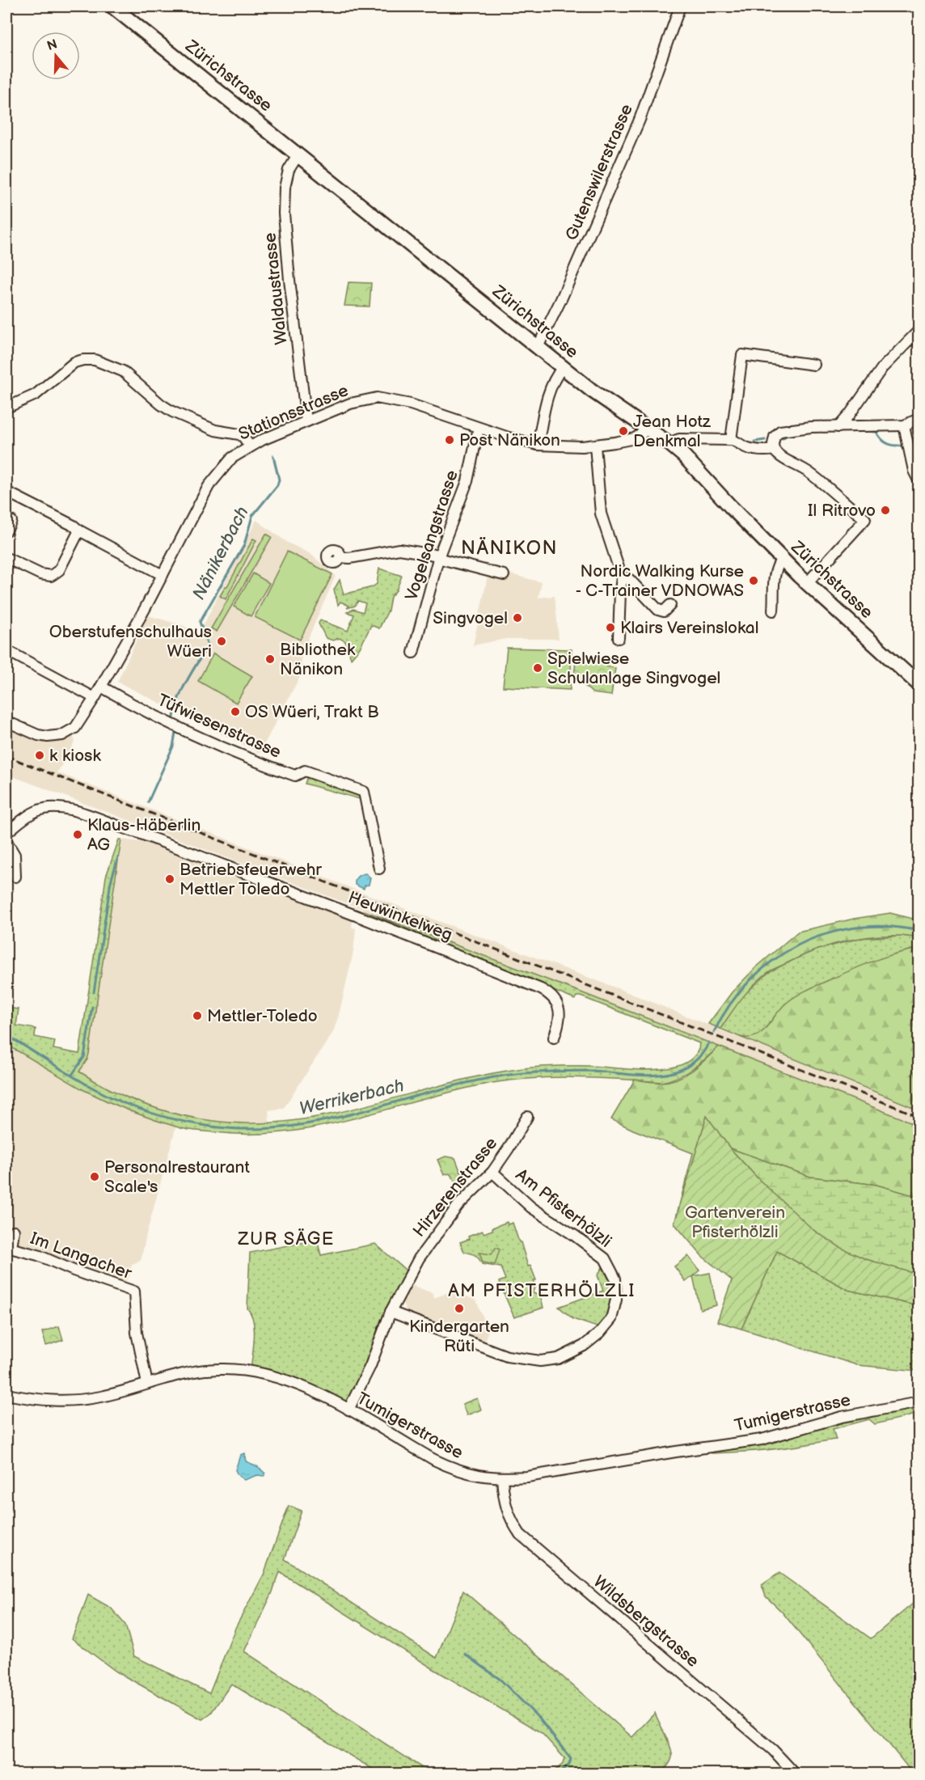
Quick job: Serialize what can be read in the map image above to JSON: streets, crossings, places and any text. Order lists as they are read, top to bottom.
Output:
{
  "streets": {
    "main road": ["Zürichstrasse"],
    "street": [
      "Gutenswilerstrasse",
      "Waldaustrasse",
      "Stationsstrasse",
      "Vogelsangstrasse",
      "Tüfwiesenstrasse",
      "Heuwinkelweg",
      "Hirzerenstrasse",
      "Am Pfisterhölzli",
      "Im Langacher",
      "Tumigerstrasse",
      "Wildsbergstrasse"
    ]
  },
  "crossings": [
    ["Zürichstrasse", "Gutenswilerstrasse"],
    ["Zürichstrasse", "Waldaustrasse"],
    ["Zürichstrasse", "Stationsstrasse"],
    ["Waldaustrasse", "Stationsstrasse"],
    ["Stationsstrasse", "Vogelsangstrasse"],
    ["Stationsstrasse", "Tüfwiesenstrasse"],
    ["Hirzerenstrasse", "Am Pfisterhölzli"],
    ["Hirzerenstrasse", "Tumigerstrasse"],
    ["Im Langacher", "Tumigerstrasse"],
    ["Tumigerstrasse", "Wildsbergstrasse"]
  ],
  "districts": ["NÄNIKON", "ZUR SÄGE", "AM PFISTERHÖLZLI"],
  "water": ["Nänikerbach", "Werrikerbach"],
  "parks": ["Gartenverein Pfisterhölzli"],
  "places": [
    "Jean Hotz Denkmal",
    "Post Nänikon",
    "Il Ritrovo",
    "Nordic Walking Kurse - C-Trainer VDNOWAS",
    "Singvogel",
    "Klairs Vereinslokal",
    "Oberstufenschulhaus Wüeri",
    "Bibliothek Nänikon",
    "Spielwiese Schulanlage Singvogel",
    "OS Wüeri, Trakt B",
    "k kiosk",
    "Klaus-Häberlin AG",
    "Betriebsfeuerwehr Mettler Toledo",
    "Mettler-Toledo",
    "Personalrestaurant Scale's",
    "Kindergarten Rüti"
  ],
  "north": "top"
}
